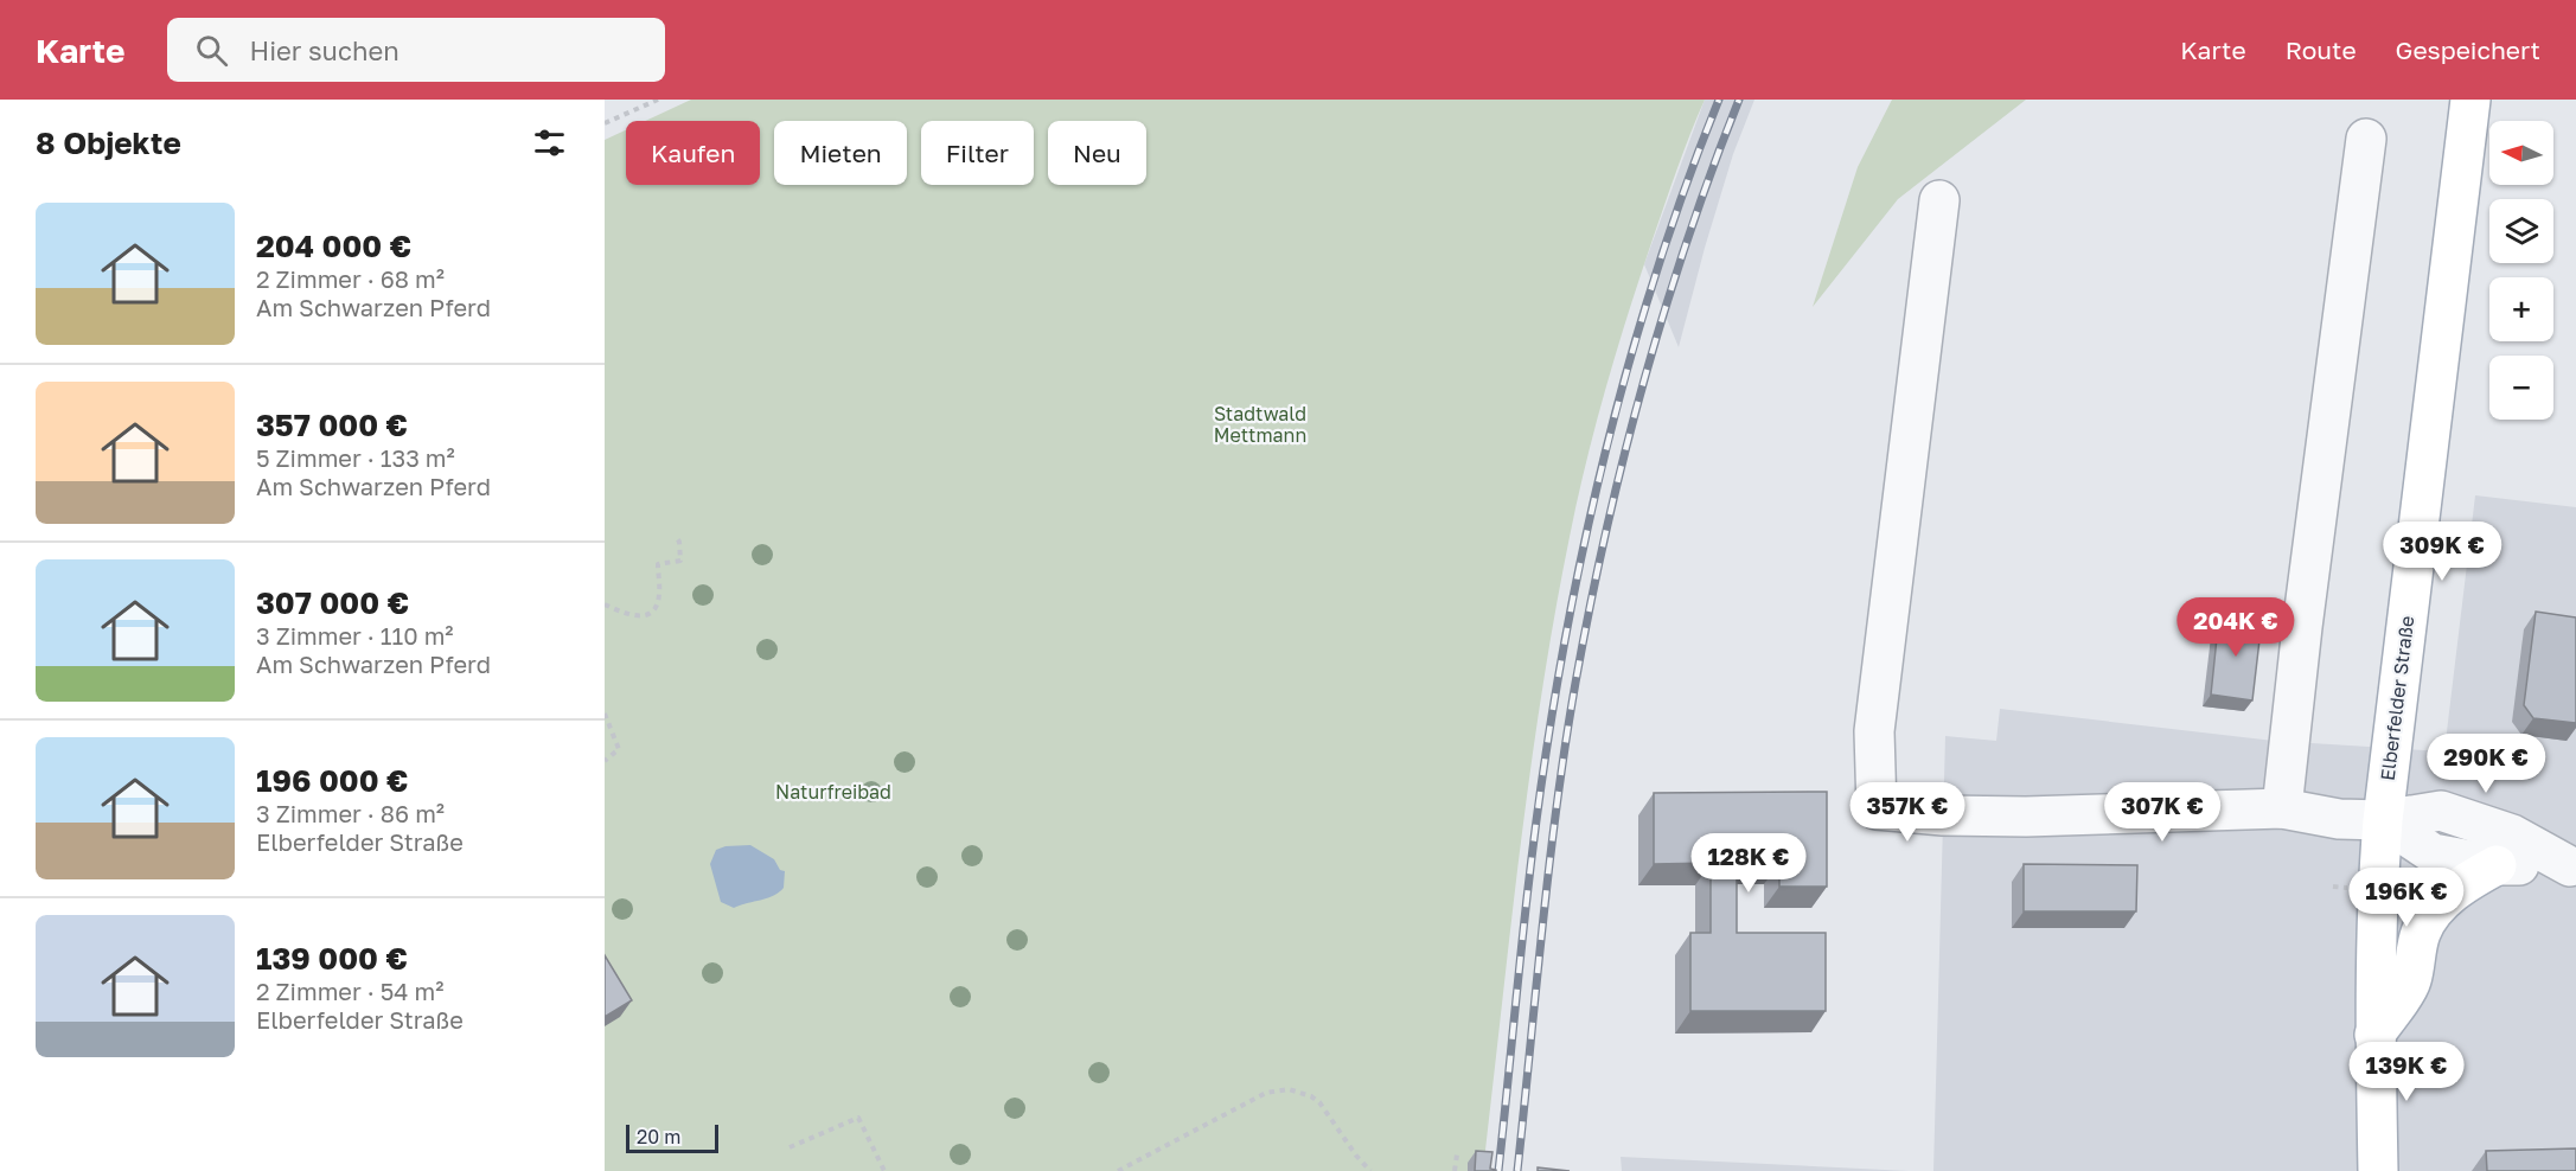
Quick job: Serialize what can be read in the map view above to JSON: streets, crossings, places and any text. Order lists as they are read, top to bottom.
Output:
{
  "streets": {
    "main road": ["Elberfelder Straße"]
  },
  "parks": ["Stadtwald Mettmann", "Naturfreibad"],
  "scale_bar": "20 m",
  "north": "left",
  "page": {
    "header": "Karte",
    "search": "Hier suchen",
    "nav": ["Karte", "Route", "Gespeichert"],
    "heading": "8 Objekte",
    "map_buttons": ["+", "−"],
    "chip": [
      "Kaufen",
      "Mieten",
      "Filter",
      "Neu"
    ],
    "list": [
      {
        "name": "204 000 €",
        "note": "2 Zimmer · 68 m² · Am Schwarzen Pferd"
      },
      {
        "name": "357 000 €",
        "note": "5 Zimmer · 133 m² · Am Schwarzen Pferd"
      },
      {
        "name": "307 000 €",
        "note": "3 Zimmer · 110 m² · Am Schwarzen Pferd"
      },
      {
        "name": "196 000 €",
        "note": "3 Zimmer · 86 m² · Elberfelder Straße"
      },
      {
        "name": "139 000 €",
        "note": "2 Zimmer · 54 m² · Elberfelder Straße"
      }
    ],
    "price": [
      "309K €",
      "204K €",
      "290K €",
      "357K €",
      "307K €",
      "128K €",
      "196K €",
      "139K €"
    ],
    "scale": "20 m"
  }
}
